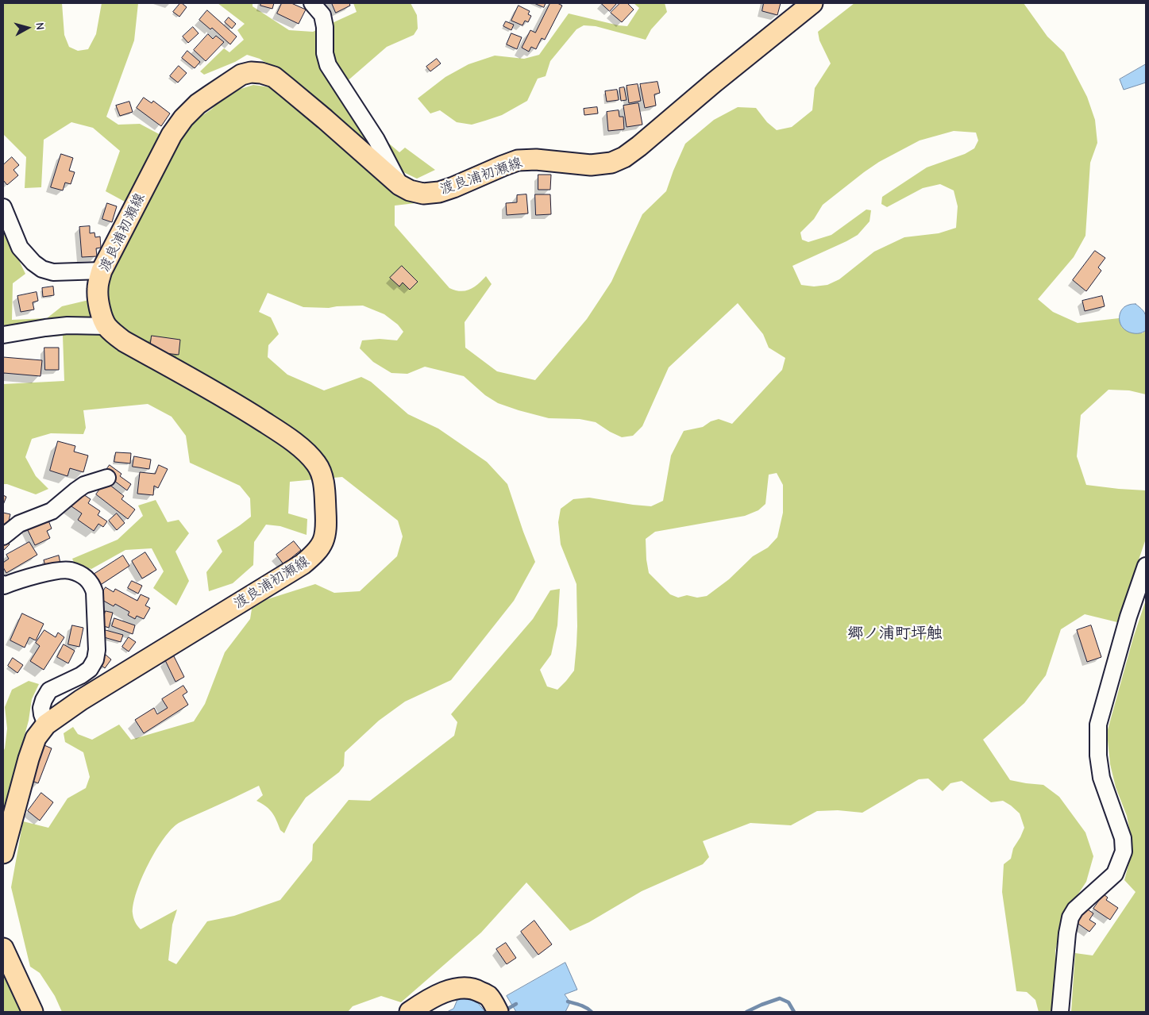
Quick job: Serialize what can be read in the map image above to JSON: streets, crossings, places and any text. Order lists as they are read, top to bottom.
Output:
{
  "streets": {
    "main road": ["渡良浦初瀬線"]
  },
  "districts": ["郷ノ浦町坪触"],
  "north": "right"
}
